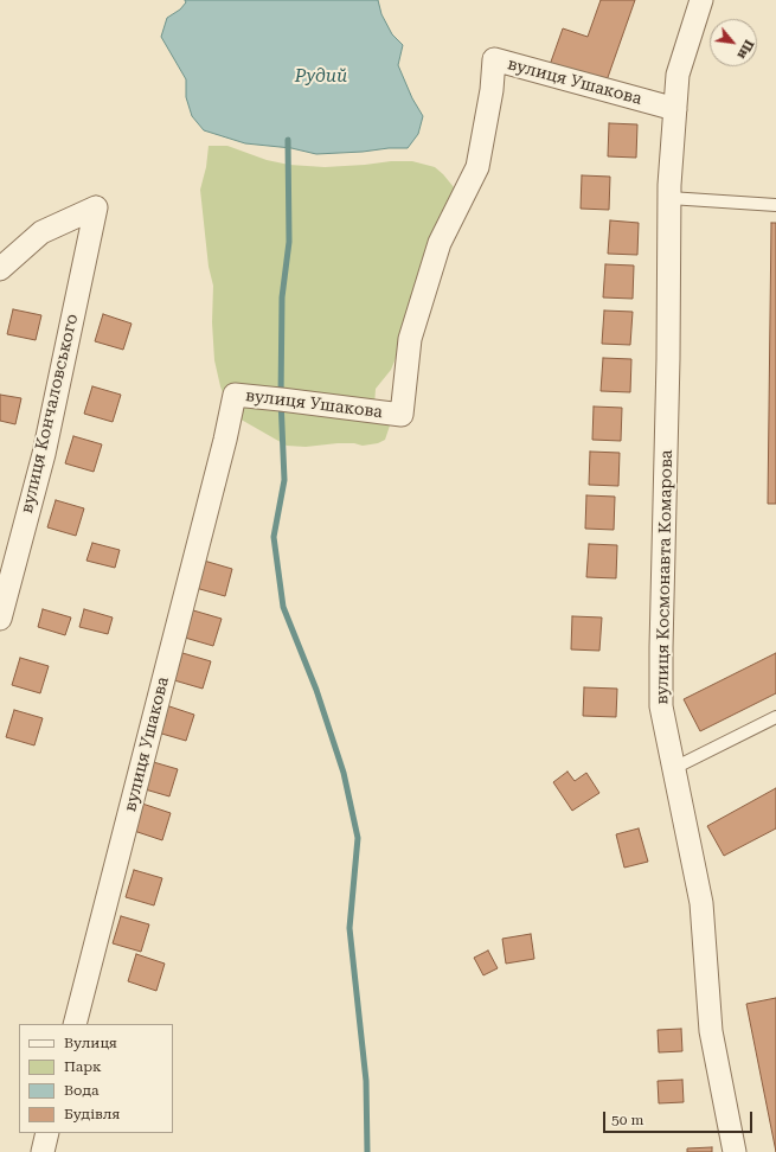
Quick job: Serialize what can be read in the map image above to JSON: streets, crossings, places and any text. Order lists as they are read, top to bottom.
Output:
{
  "streets": {
    "street": ["вулиця Ушакова", "вулиця Кончаловського", "вулиця Космонавта Комарова"]
  },
  "crossings": [
    ["вулиця Ушакова", "вулиця Космонавта Комарова"]
  ],
  "water": ["Рудий"],
  "legend": [
    "Вулиця",
    "Парк",
    "Вода",
    "Будівля"
  ],
  "scale_bar": "50 m",
  "north": "bottom right"
}
